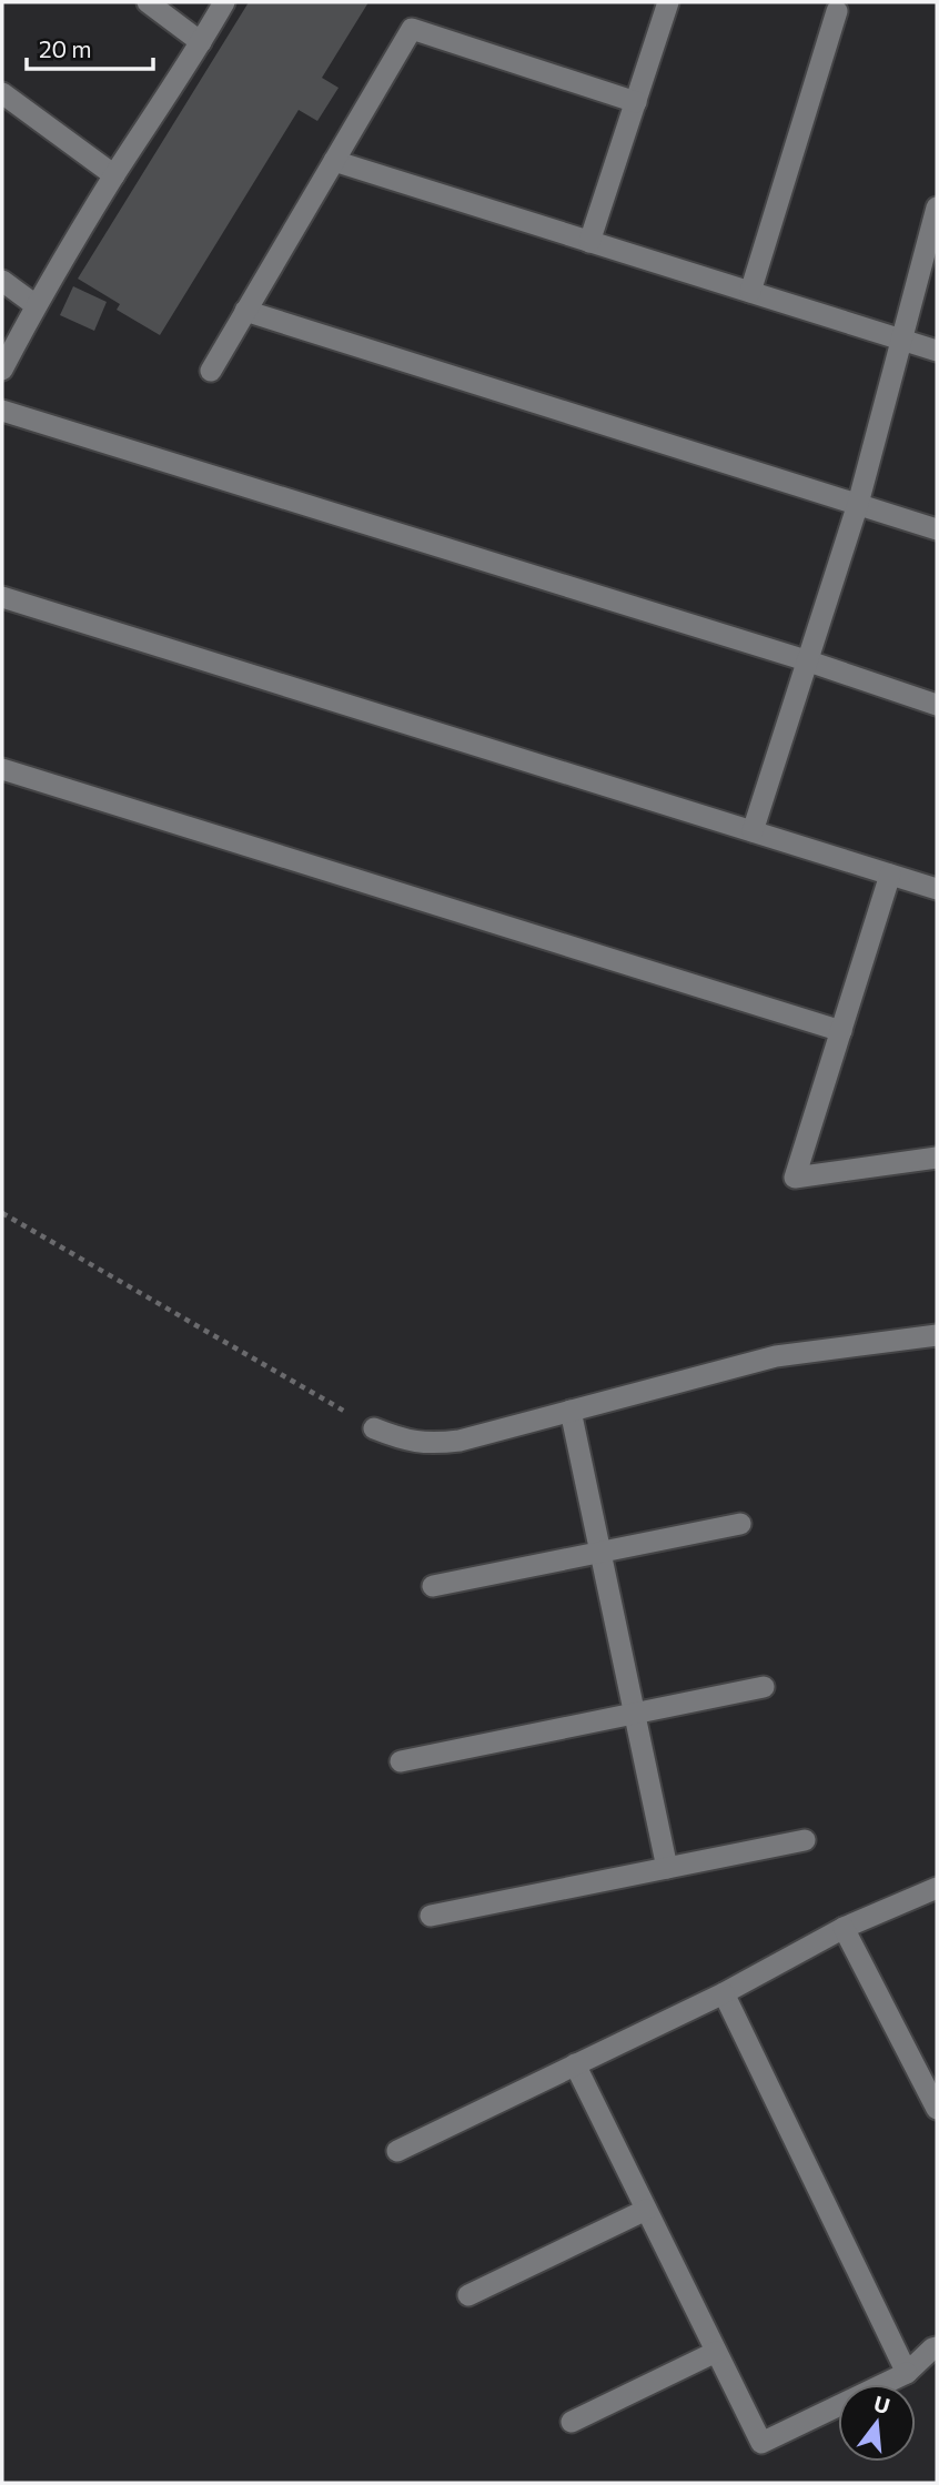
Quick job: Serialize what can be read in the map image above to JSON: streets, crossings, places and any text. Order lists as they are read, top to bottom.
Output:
{
  "scale_bar": "20 m",
  "north": "top"
}
